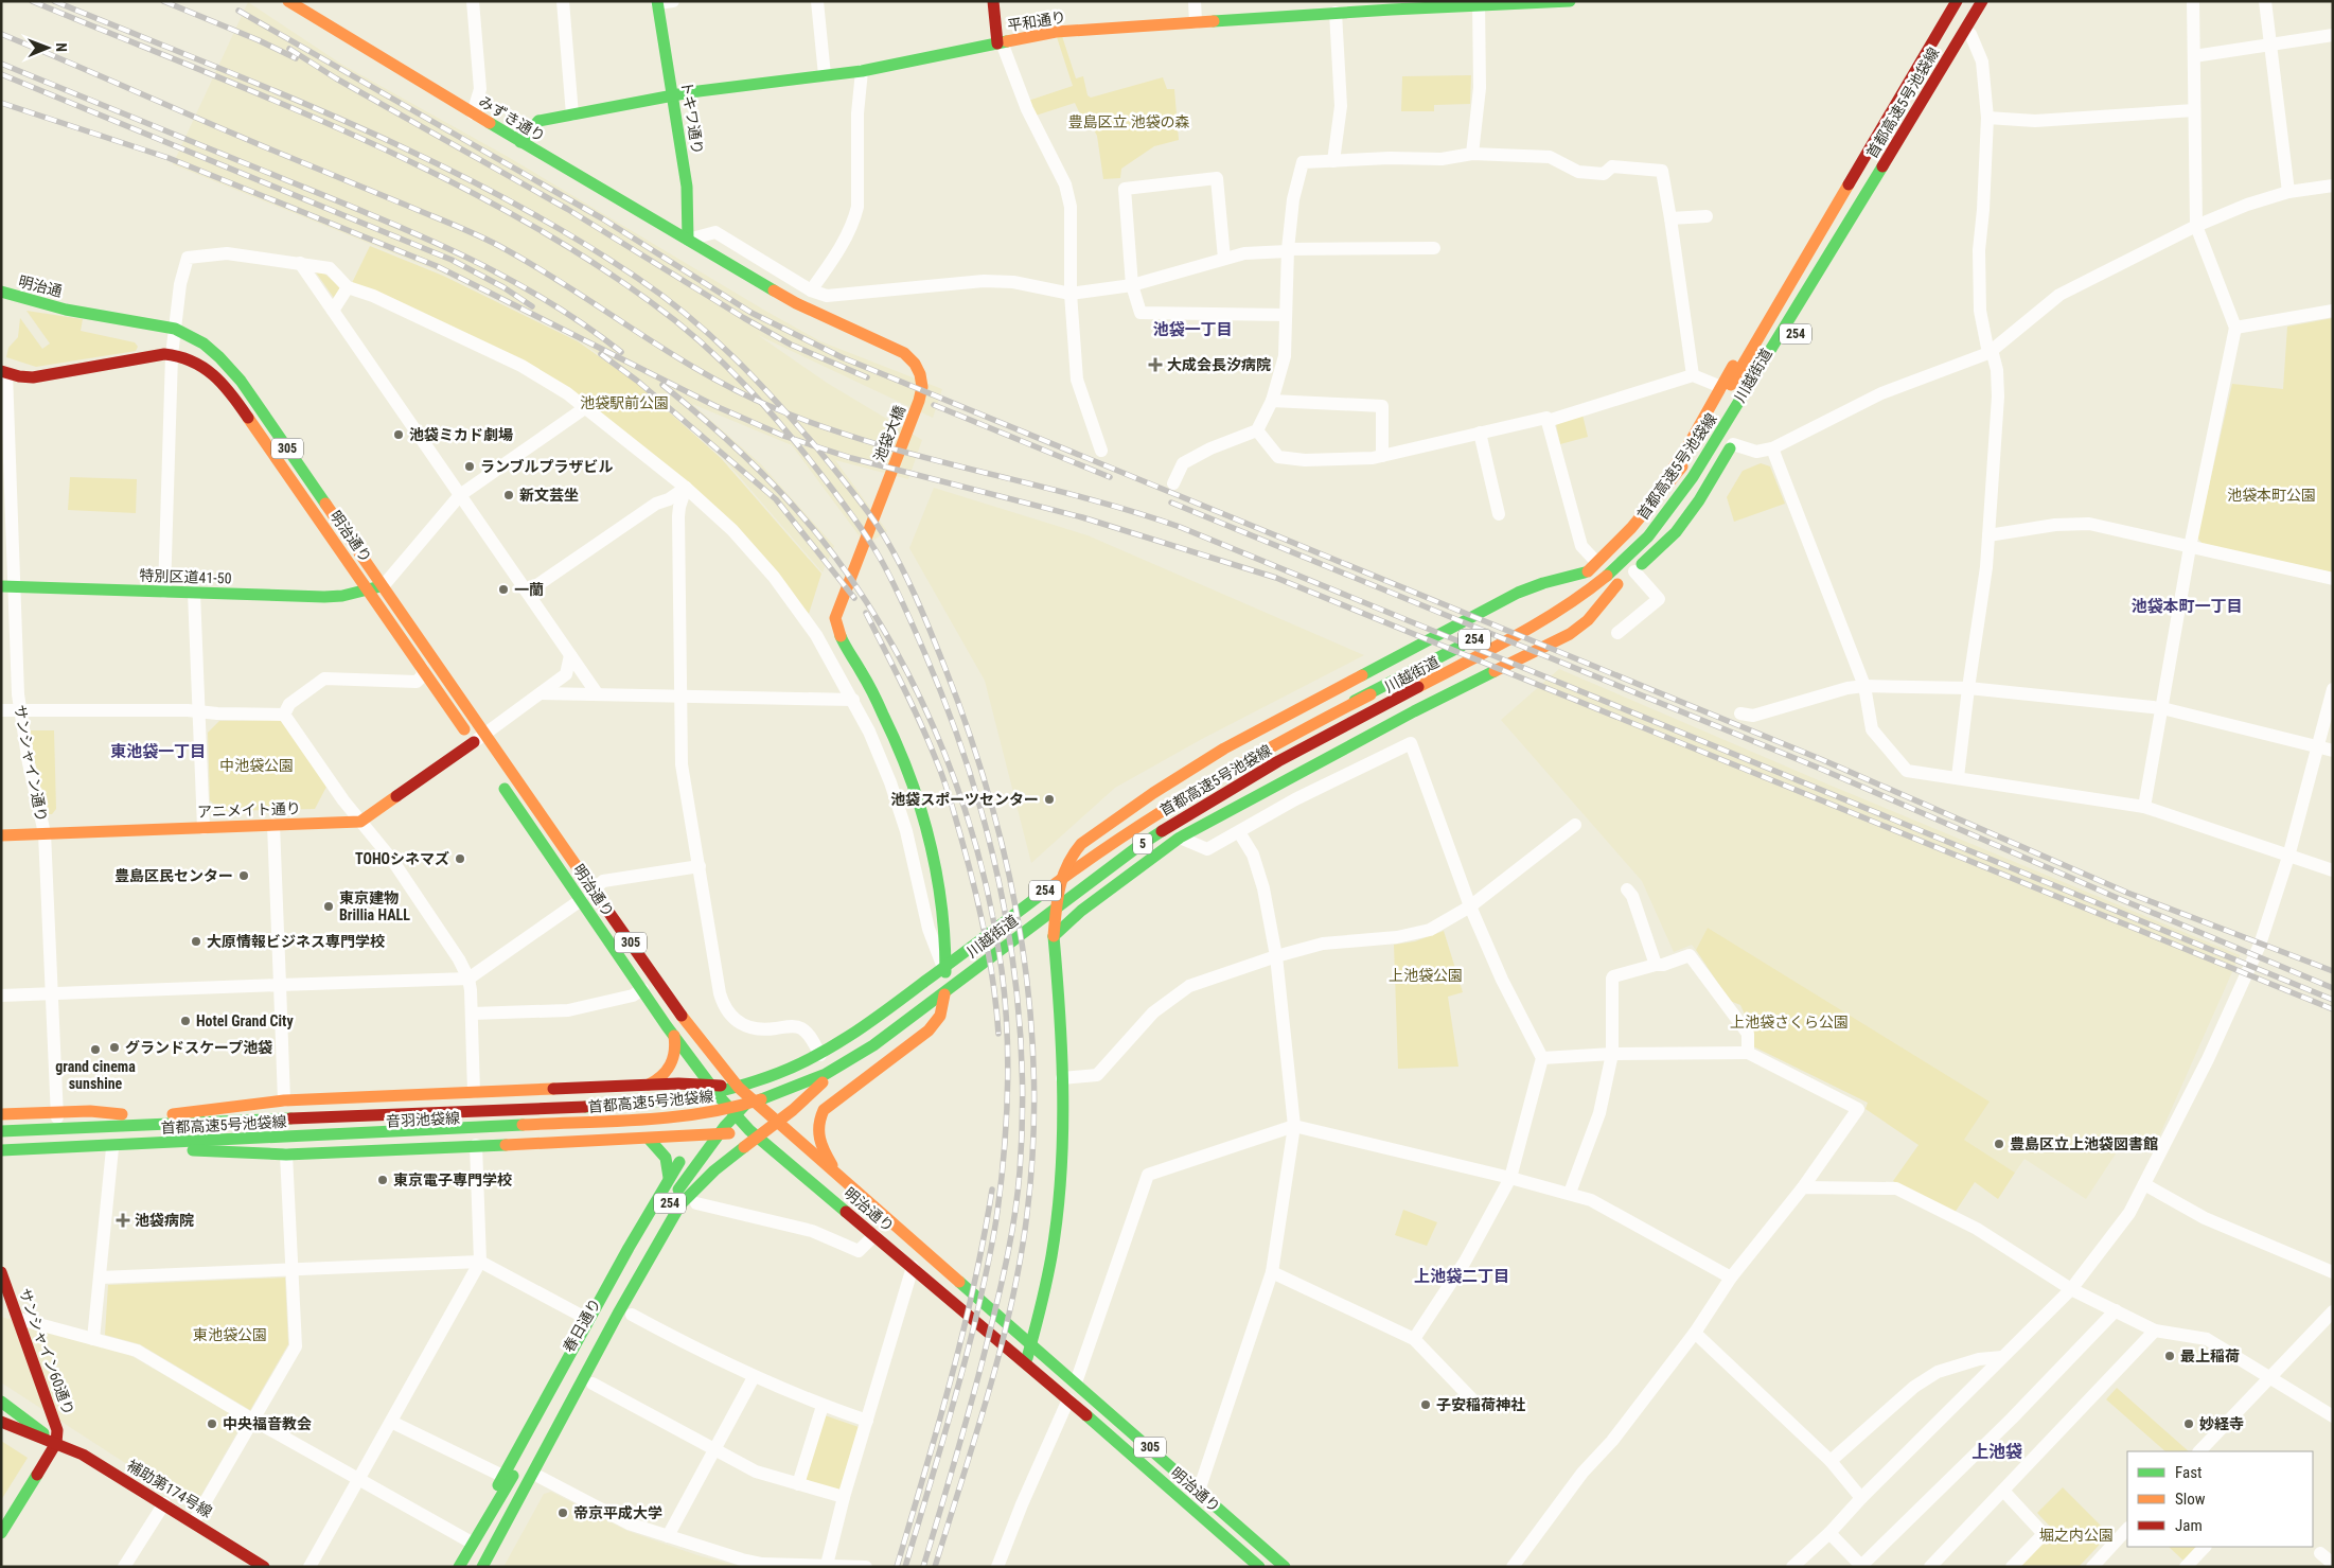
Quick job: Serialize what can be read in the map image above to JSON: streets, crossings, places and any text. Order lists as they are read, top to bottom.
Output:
{
  "streets": {
    "main road": [
      "平和通り",
      "首都高速5号池袋線",
      "トキワ通り",
      "みずき通り",
      "明治通",
      "254",
      "川越街道",
      "池袋大橋",
      "305",
      "明治通り",
      "特別区道41-50",
      "アニメイト通り",
      "5",
      "音羽池袋線",
      "春日通り",
      "サンシャイン60通り",
      "補助第174号線"
    ],
    "street": ["サンシャイン通り"]
  },
  "crossings": [
    ["平和通り", "トキワ通り"],
    ["平和通り", "みずき通り"],
    ["首都高速5号池袋線", "川越街道"],
    ["首都高速5号池袋線", "音羽池袋線"],
    ["トキワ通り", "みずき通り"],
    ["みずき通り", "池袋大橋"],
    ["明治通", "明治通り"],
    ["川越街道", "音羽池袋線"],
    ["川越街道", "春日通り"],
    ["池袋大橋", "明治通り"],
    ["明治通り", "特別区道41-50"],
    ["明治通り", "サンシャイン通り"],
    ["特別区道41-50", "サンシャイン通り"],
    ["サンシャイン通り", "アニメイト通り"],
    ["サンシャイン通り", "音羽池袋線"],
    ["音羽池袋線", "春日通り"],
    ["サンシャイン60通り", "補助第174号線"]
  ],
  "districts": [
    "池袋一丁目",
    "池袋本町一丁目",
    "東池袋一丁目",
    "上池袋二丁目",
    "上池袋"
  ],
  "parks": [
    "豊島区立 池袋の森",
    "池袋駅前公園",
    "池袋本町公園",
    "中池袋公園",
    "上池袋公園",
    "上池袋さくら公園",
    "東池袋公園",
    "堀之内公園"
  ],
  "places": {
    "health": ["大成会長汐病院", "池袋病院"],
    "other": [
      "池袋ミカド劇場",
      "ランブルプラザビル",
      "新文芸坐",
      "一蘭",
      "池袋スポーツセンター",
      "TOHOシネマズ",
      "豊島区民センター",
      "東京建物 Brillia HALL",
      "大原情報ビジネス専門学校",
      "Hotel Grand City",
      "グランドスケープ池袋",
      "grand cinema sunshine",
      "豊島区立上池袋図書館",
      "東京電子専門学校",
      "最上稲荷",
      "子安稲荷神社",
      "中央福音教会",
      "妙経寺",
      "帝京平成大学"
    ]
  },
  "legend": ["Fast", "Slow", "Jam"],
  "north": "right"
}
